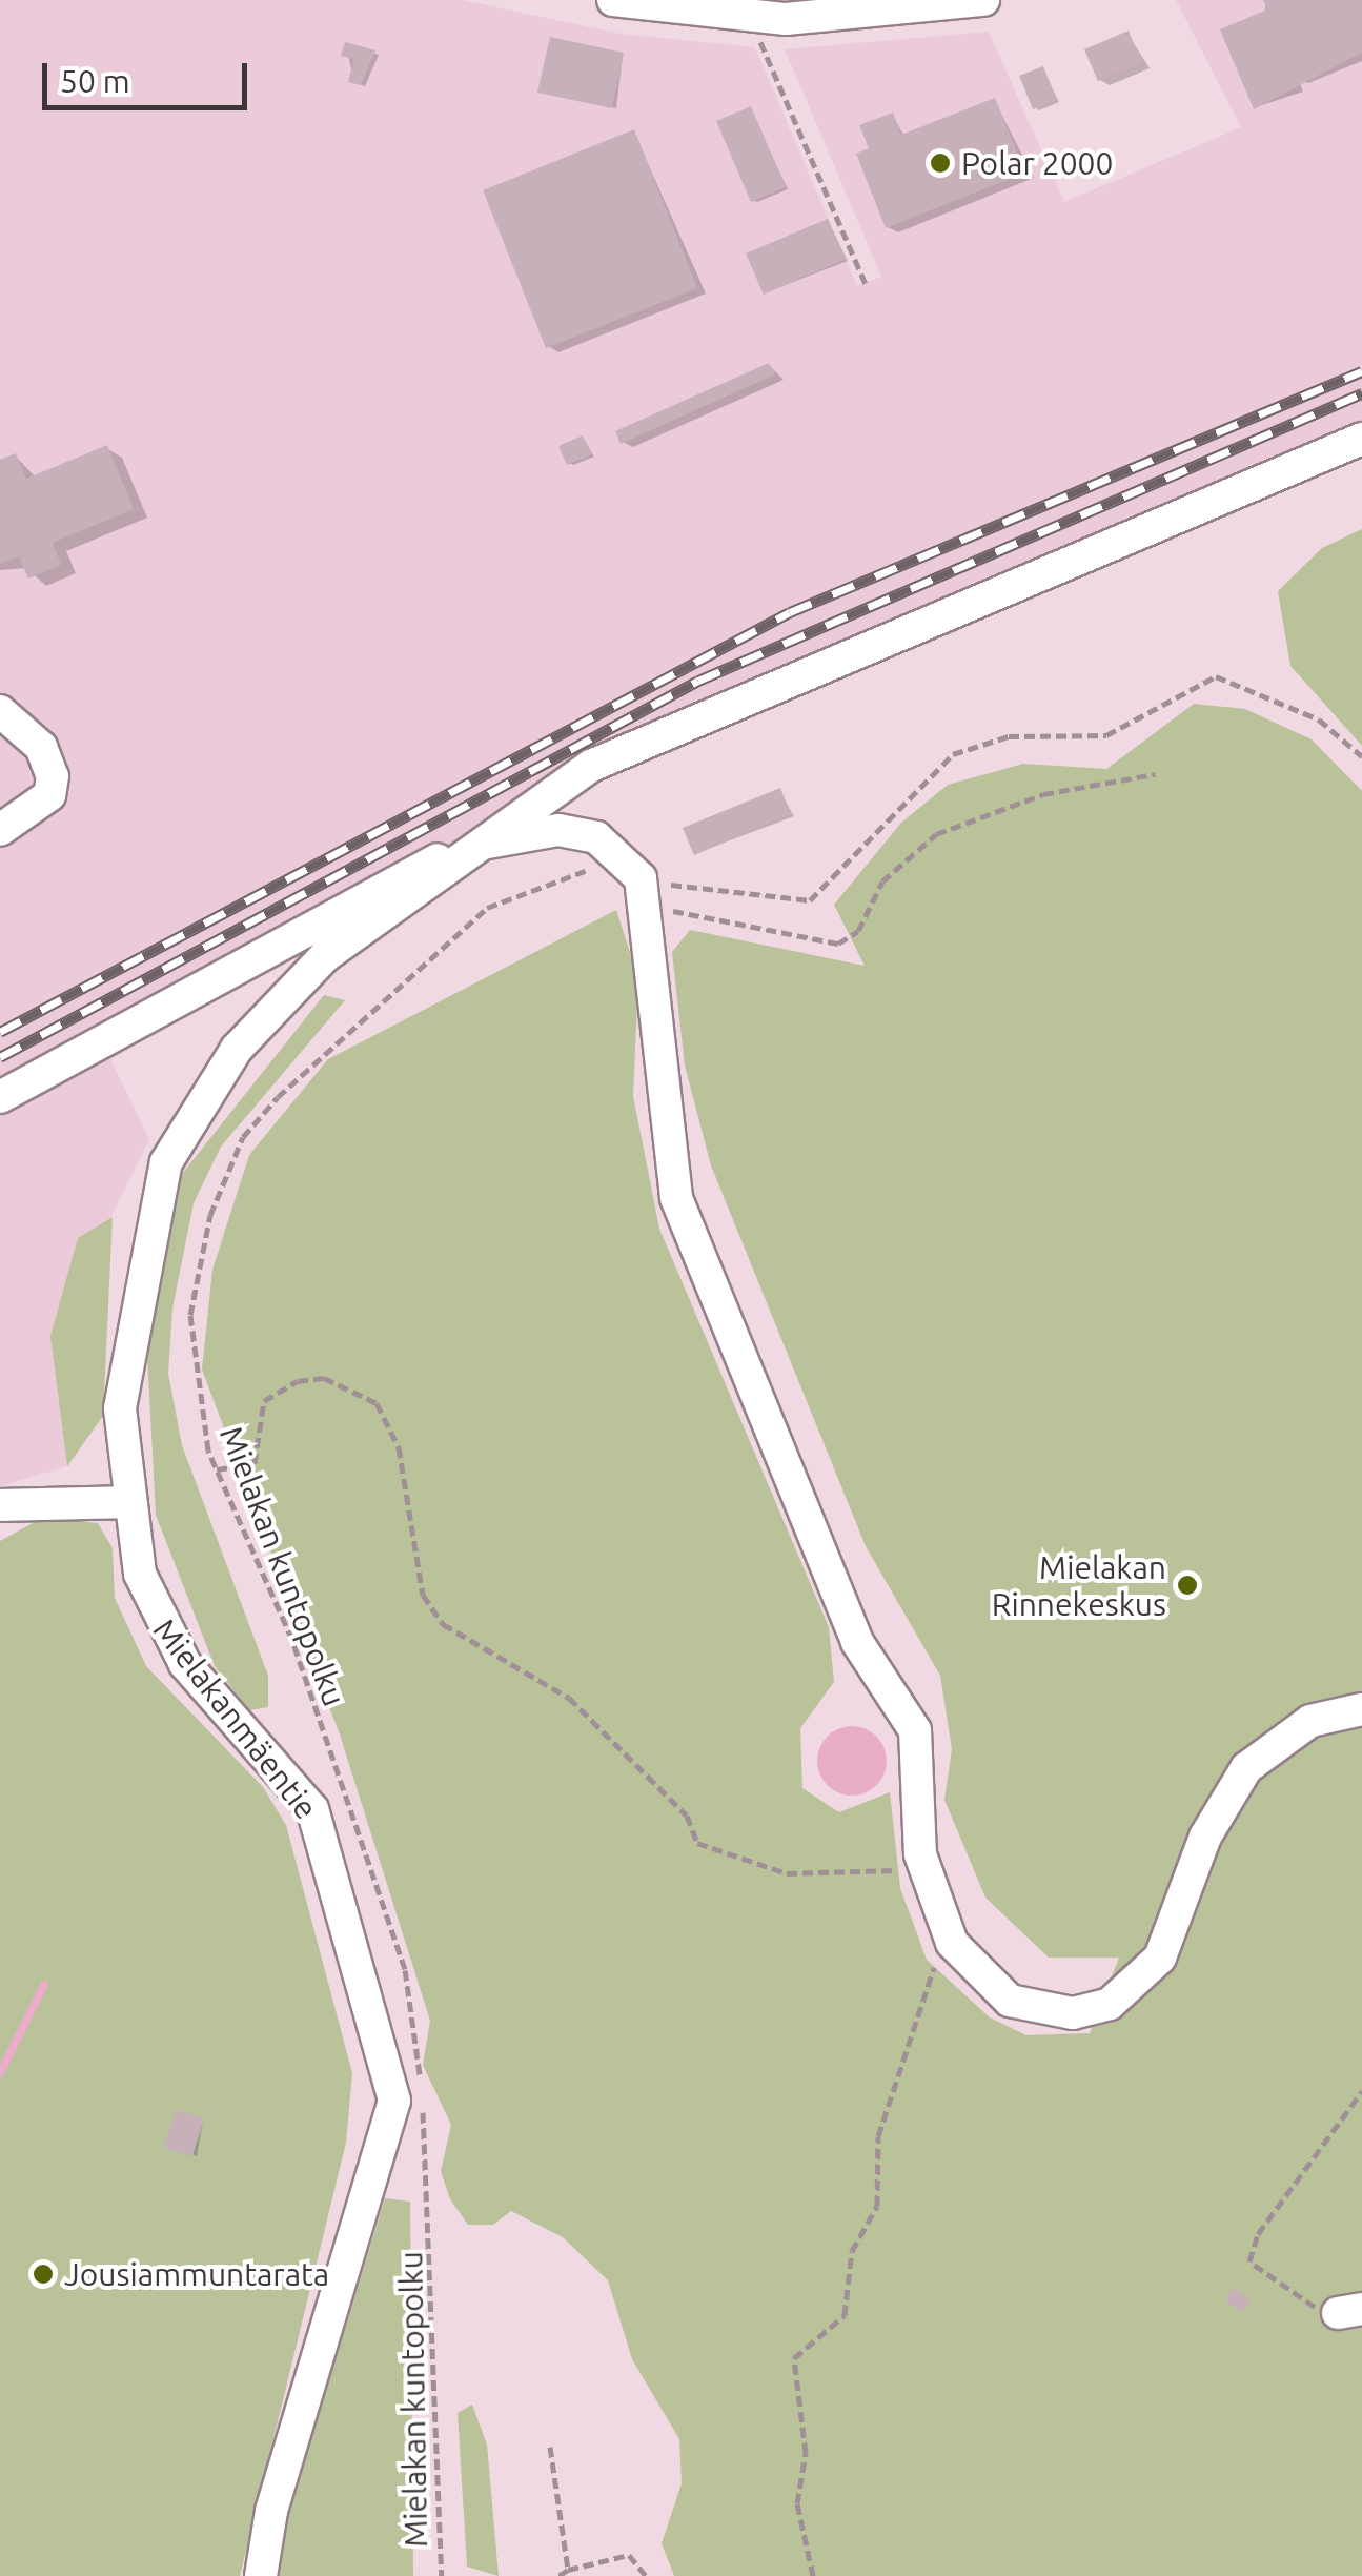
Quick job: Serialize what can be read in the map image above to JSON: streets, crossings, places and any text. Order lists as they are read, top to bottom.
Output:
{
  "streets": {
    "street": ["Mielakanmäentie"],
    "path": ["Mielakan kuntopolku"]
  },
  "places": ["Polar 2000", "Mielakan Rinnekeskus", "Jousiammuntarata"],
  "scale_bar": "50 m"
}
